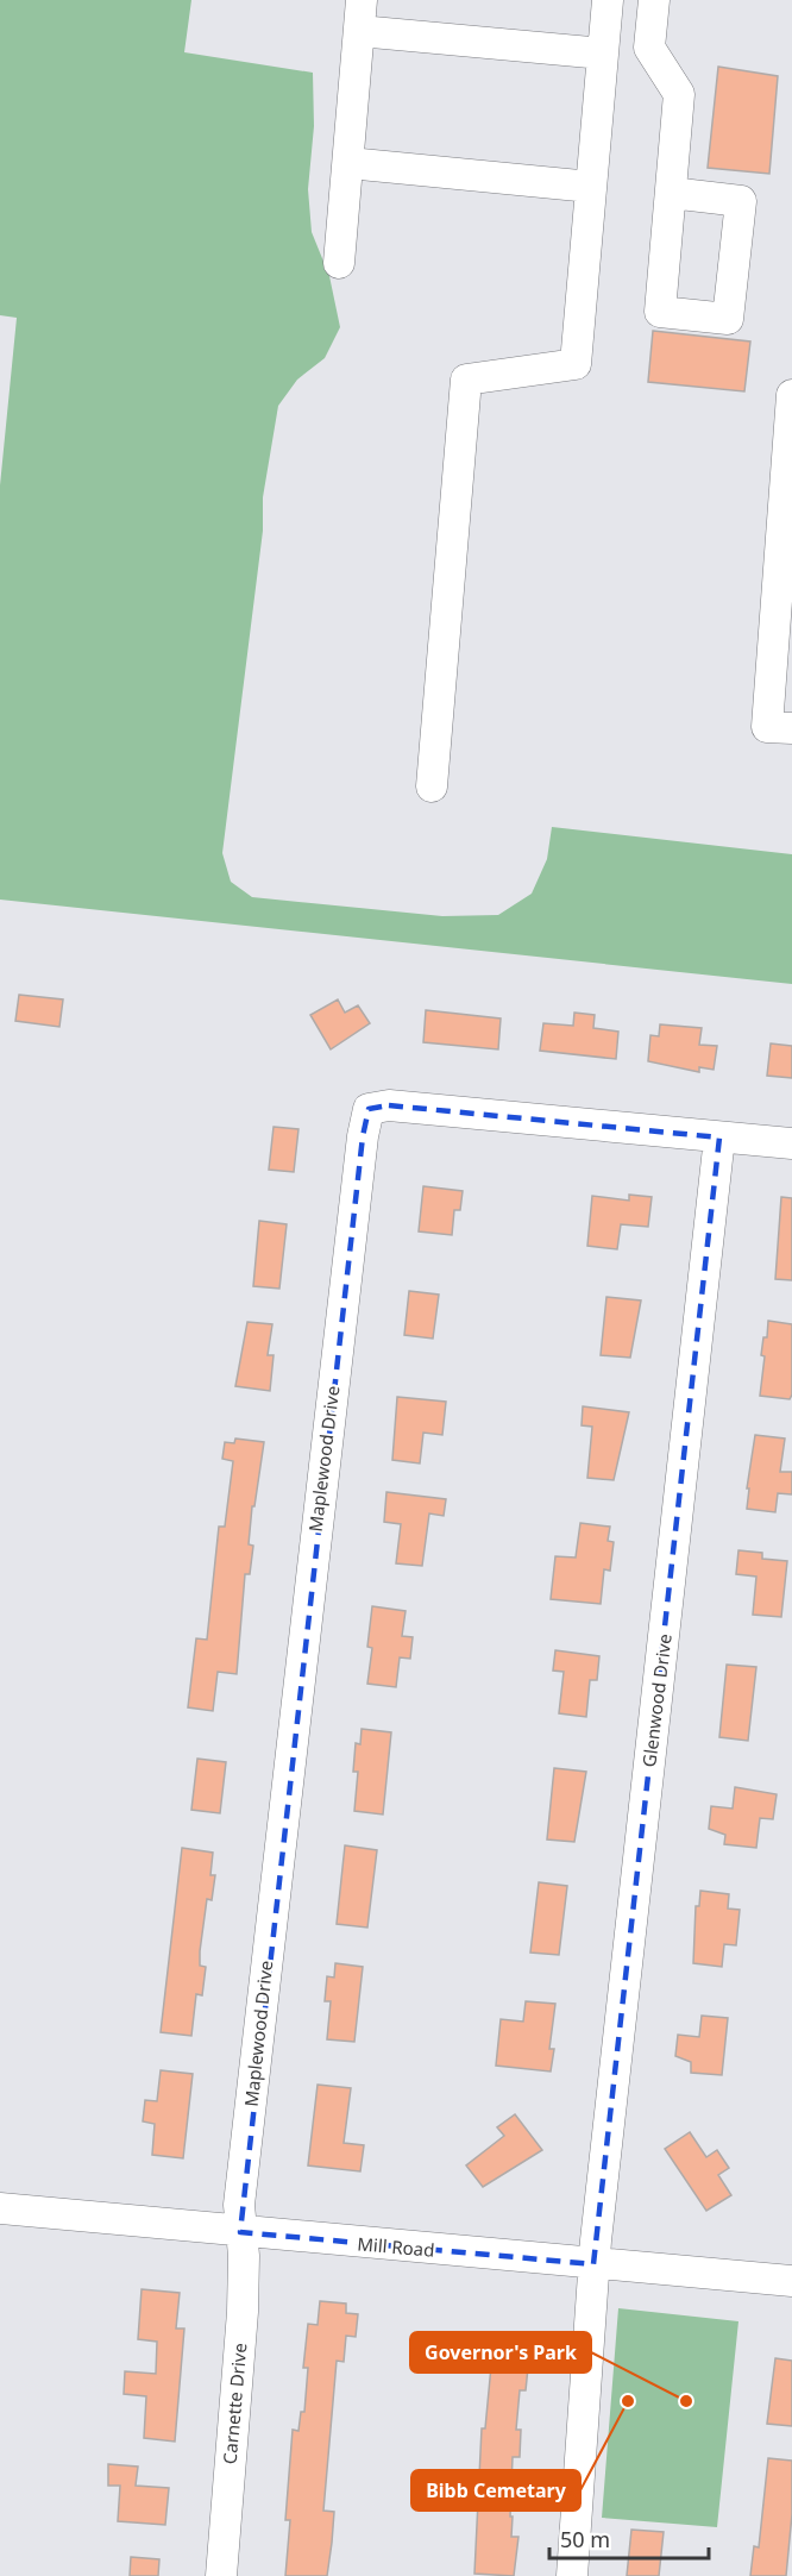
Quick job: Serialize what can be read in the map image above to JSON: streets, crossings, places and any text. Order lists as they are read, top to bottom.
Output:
{
  "streets": {
    "street": [
      "Maplewood Drive",
      "Glenwood Drive",
      "Mill Road",
      "Carnette Drive"
    ]
  },
  "crossings": [
    ["Maplewood Drive", "Glenwood Drive"],
    ["Maplewood Drive", "Mill Road"],
    ["Maplewood Drive", "Carnette Drive"],
    ["Glenwood Drive", "Mill Road"],
    ["Mill Road", "Carnette Drive"]
  ],
  "places": ["Bibb Cemetary", "Governor's Park"],
  "scale_bar": "50 m"
}
